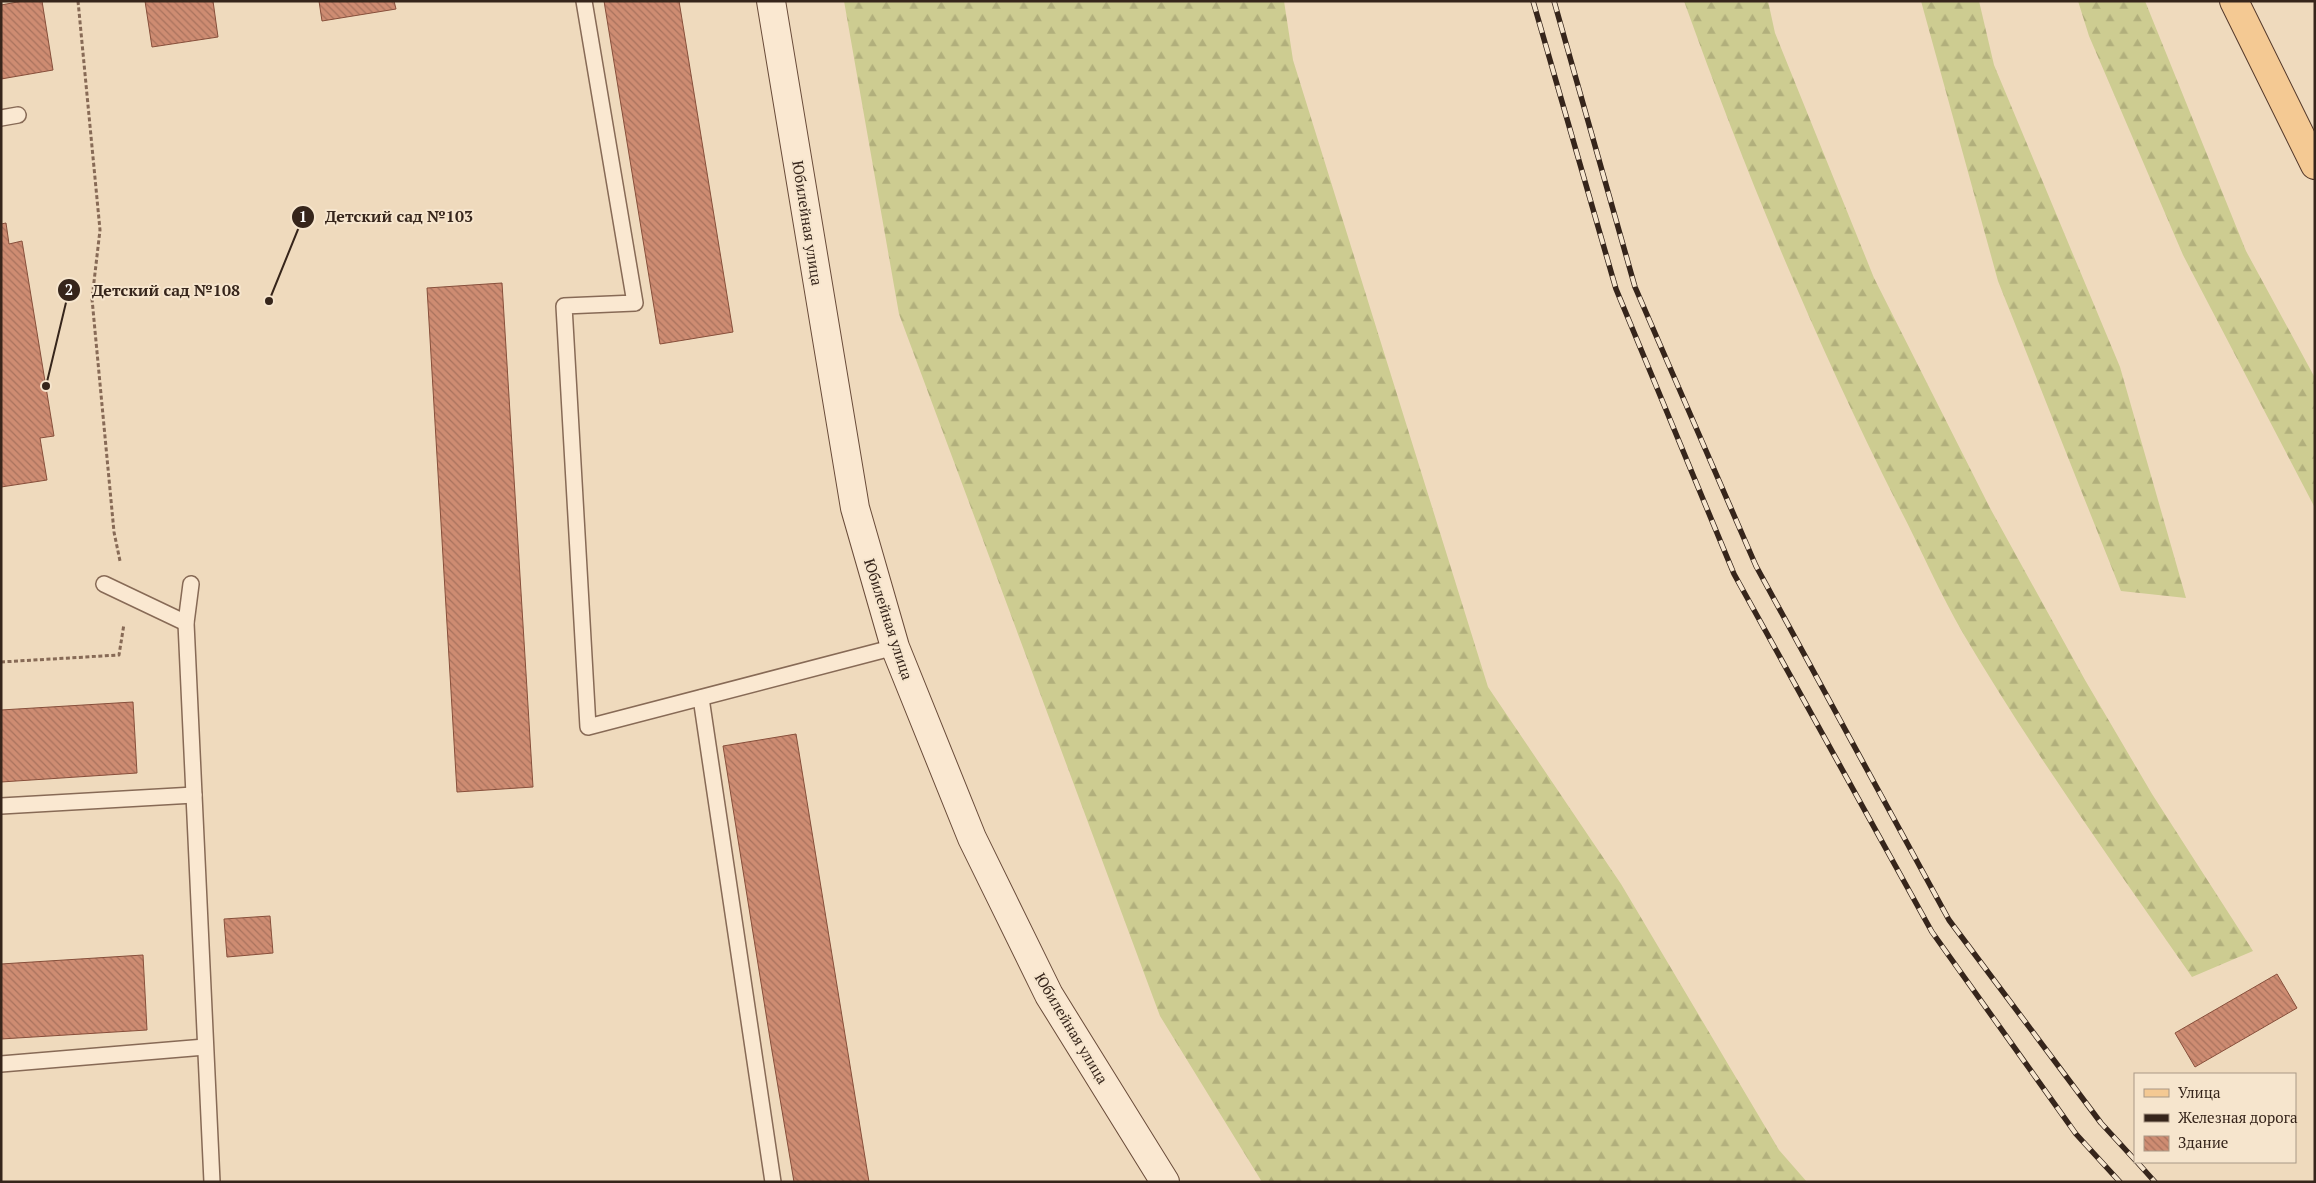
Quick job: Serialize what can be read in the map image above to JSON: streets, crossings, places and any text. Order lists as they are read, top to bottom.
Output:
{
  "streets": {
    "street": ["Юбилейная улица"]
  },
  "places": ["Детский сад №103", "Детский сад №108"],
  "legend": ["Улица", "Железная дорога", "Здание"]
}
